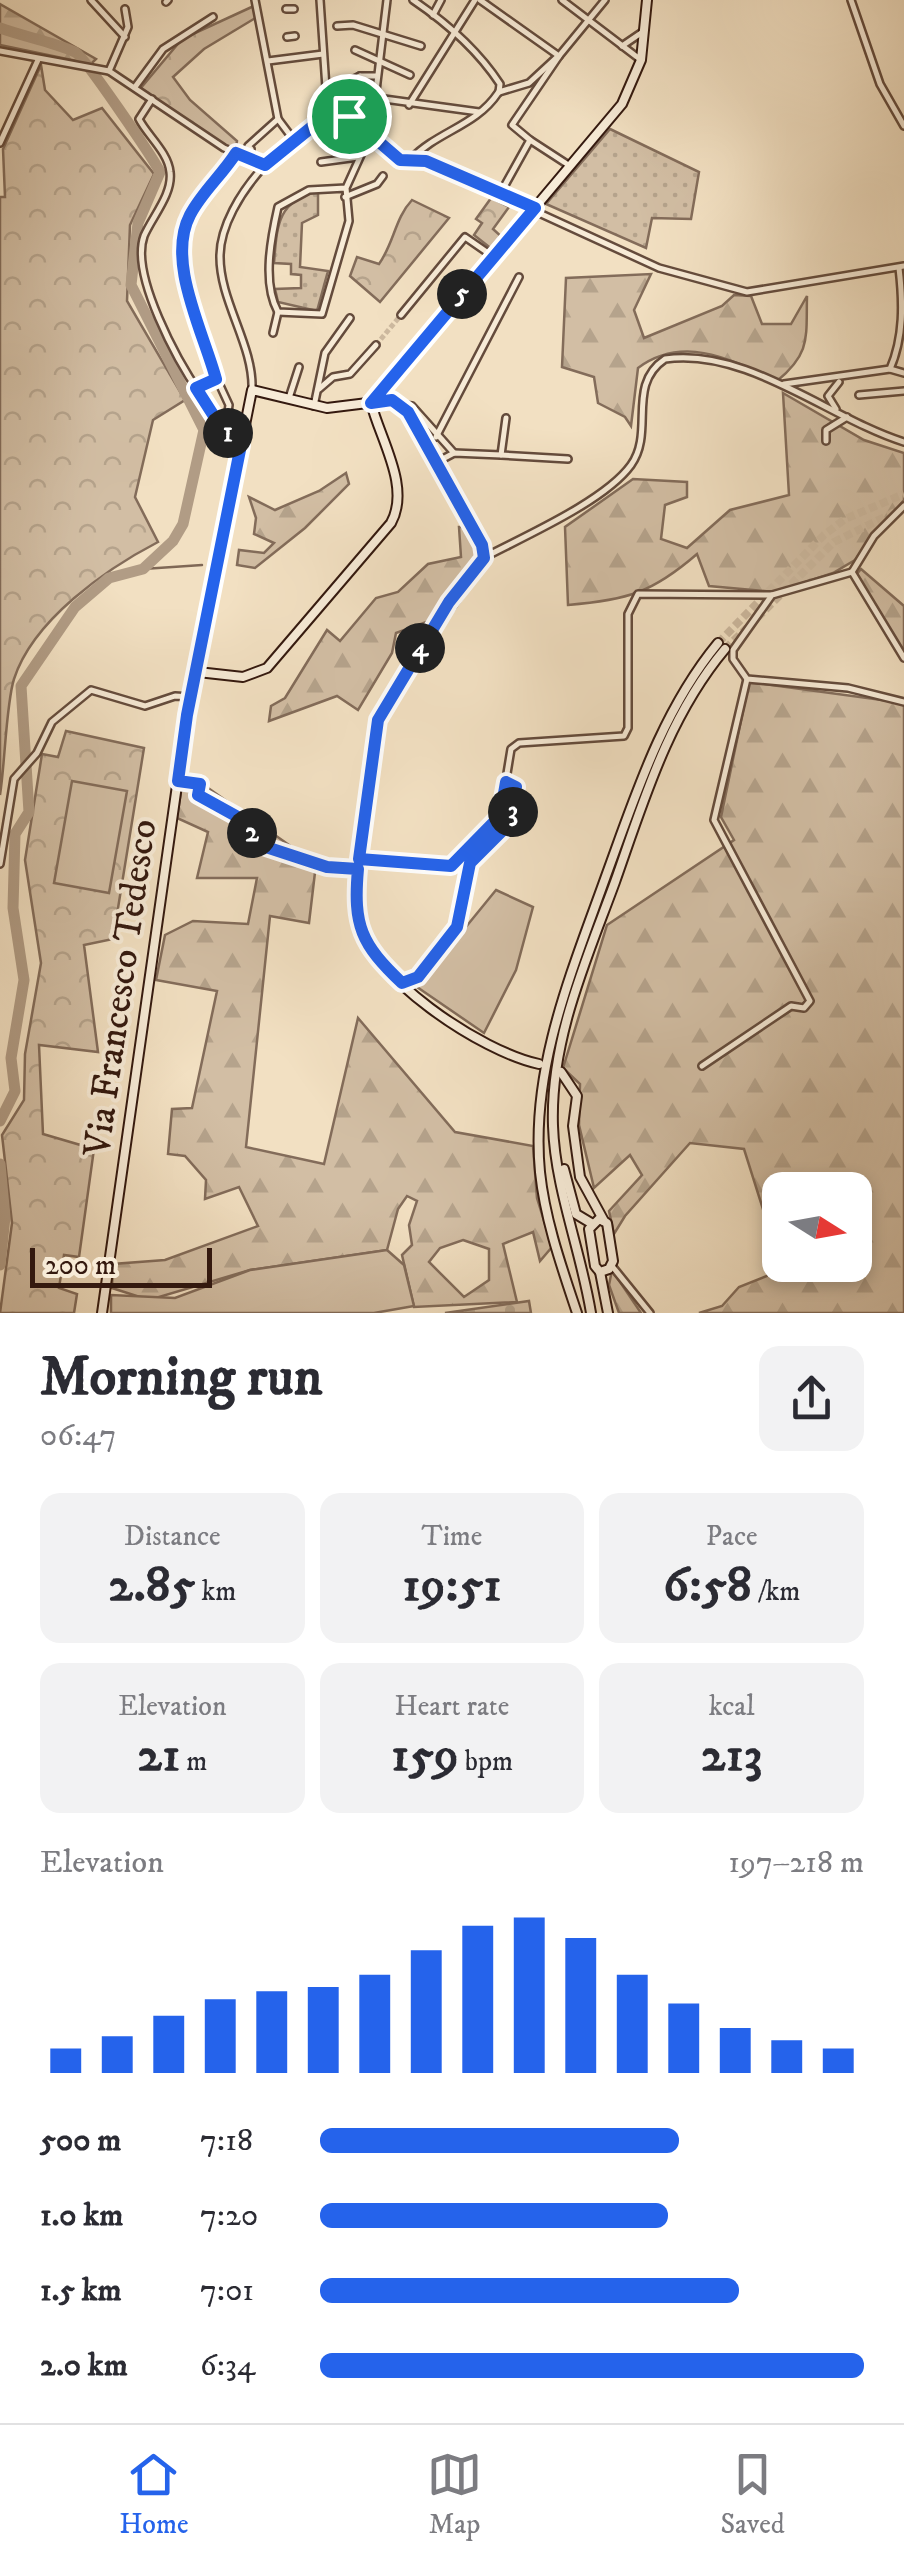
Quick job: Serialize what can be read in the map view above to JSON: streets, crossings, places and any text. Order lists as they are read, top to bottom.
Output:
{
  "streets": {
    "street": ["Via Francesco Tedesco"]
  },
  "scale_bar": "200 m",
  "north": "right",
  "page": {
    "pins": [
      "5",
      "1",
      "4",
      "3",
      "2"
    ],
    "scale": "200 m",
    "heading": ["Morning run", "06:47"],
    "stats": [
      ["Distance", "2.85 km"],
      ["Time", "19:51"],
      ["Pace", "6:58 /km"],
      ["Elevation", "21 m"],
      ["Heart rate", "159 bpm"],
      ["kcal", "213"]
    ],
    "chart": ["Elevation", "197–218 m"],
    "list": [
      {
        "name": "500 m",
        "note": "7:18"
      },
      {
        "name": "1.0 km",
        "note": "7:20"
      },
      {
        "name": "1.5 km",
        "note": "7:01"
      },
      {
        "name": "2.0 km",
        "note": "6:34"
      }
    ],
    "tabs": ["Home", "Map", "Saved"]
  }
}
